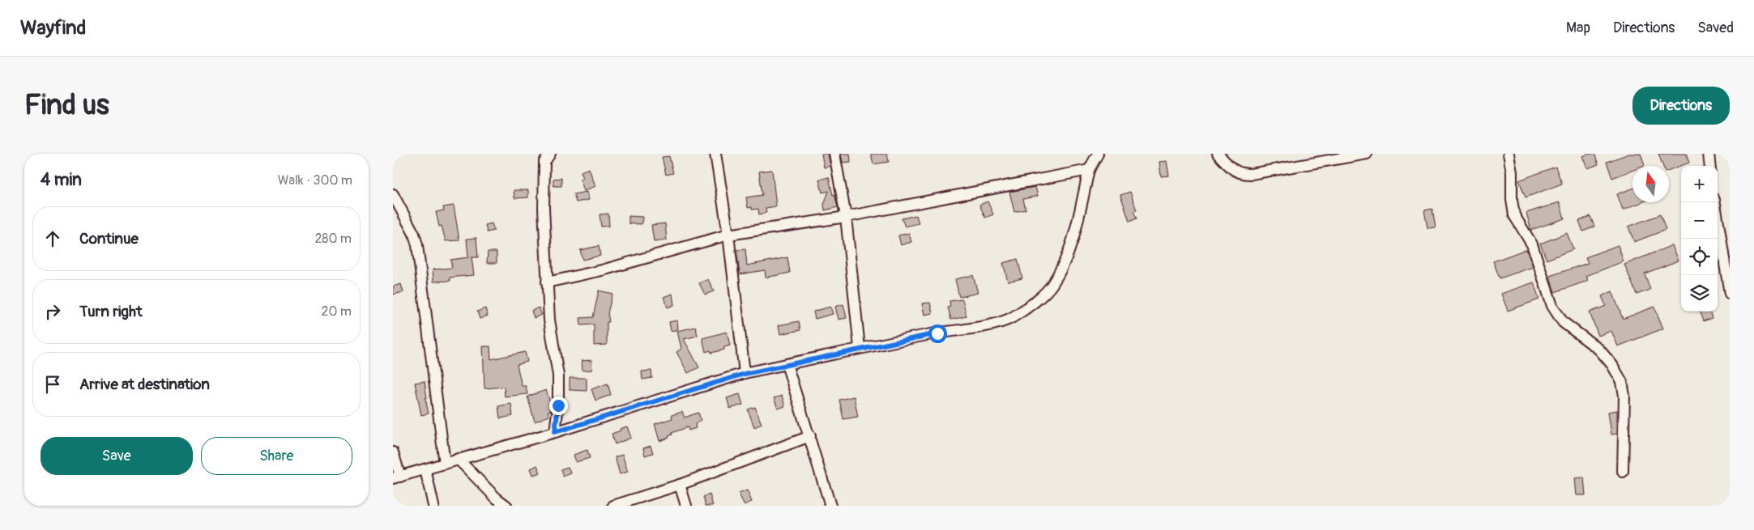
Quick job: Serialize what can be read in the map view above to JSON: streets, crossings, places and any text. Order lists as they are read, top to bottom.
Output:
{
  "north": "top",
  "page": {
    "header": "Wayfind",
    "nav": ["Map", "Directions", "Saved"],
    "buttons": [
      "Directions",
      ["Save", "Share"]
    ],
    "title": "Find us",
    "heading": ["4 min", "Walk · 300 m"],
    "map_buttons": ["+", "−"],
    "list": [
      ["Continue", "280 m"],
      ["Turn right", "20 m"],
      "Arrive at destination"
    ]
  }
}
